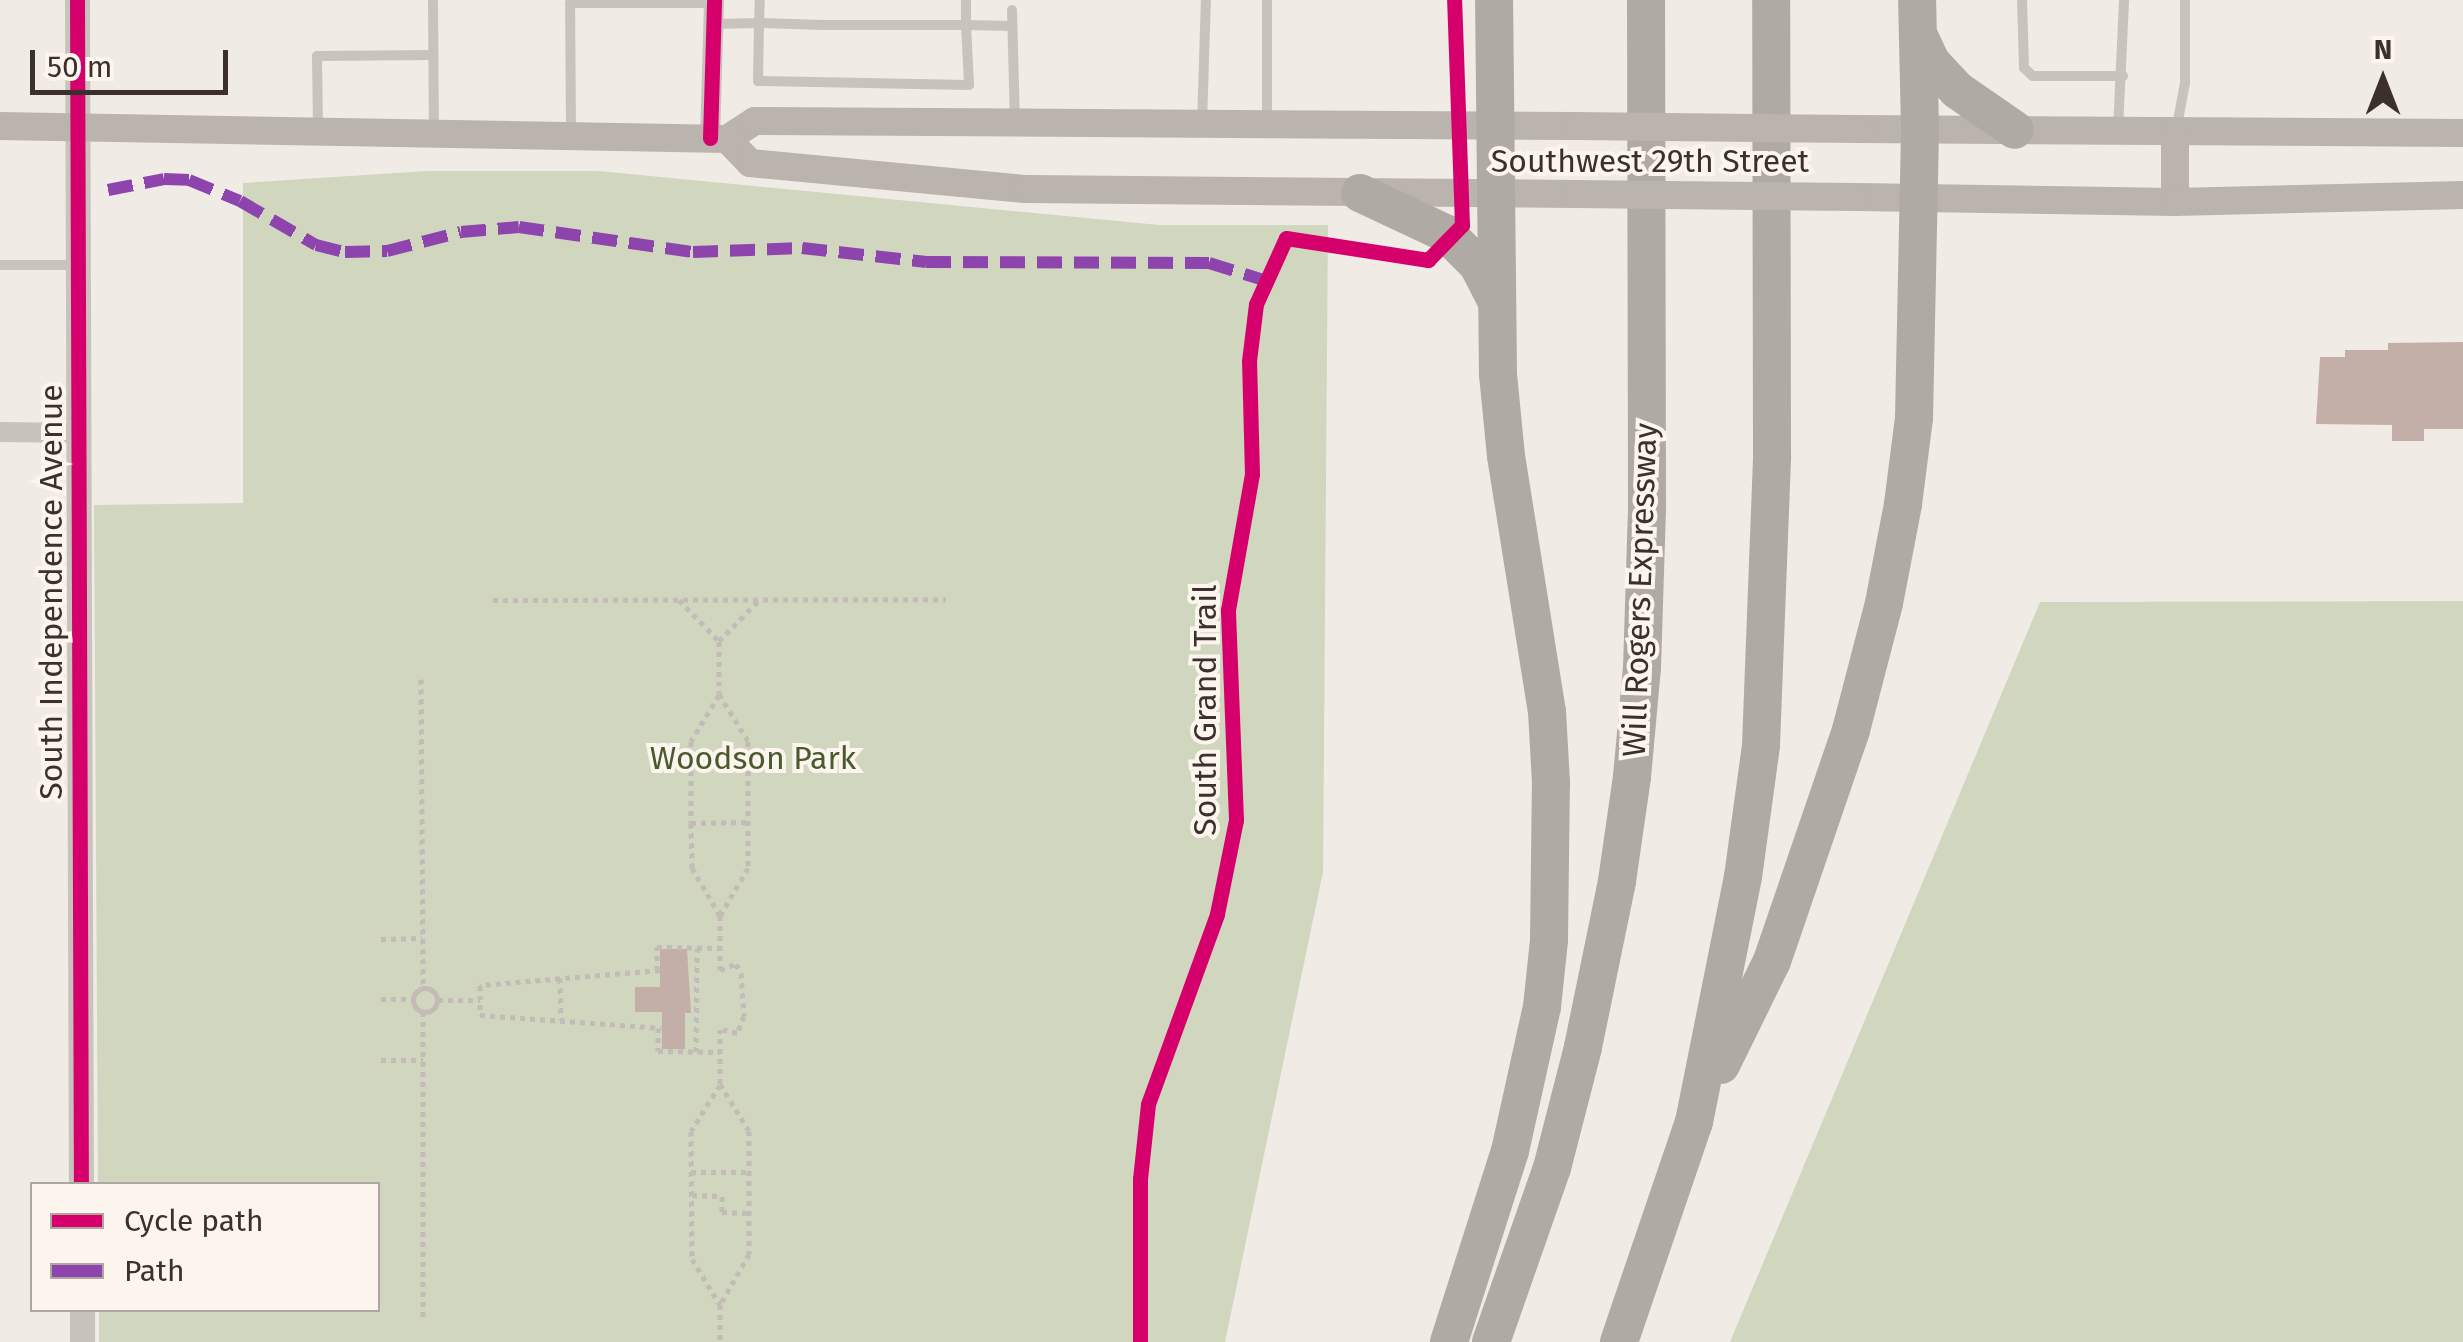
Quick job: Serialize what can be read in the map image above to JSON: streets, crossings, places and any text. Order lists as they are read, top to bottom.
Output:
{
  "streets": {
    "highway": ["Will Rogers Expressway"],
    "main road": ["Southwest 29th Street"],
    "street": ["South Independence Avenue"],
    "cycle path": ["South Grand Trail"]
  },
  "crossings": [
    ["Southwest 29th Street", "South Independence Avenue"]
  ],
  "parks": ["Woodson Park"],
  "legend": ["Cycle path", "Path"],
  "scale_bar": "50 m",
  "north": "top"
}
